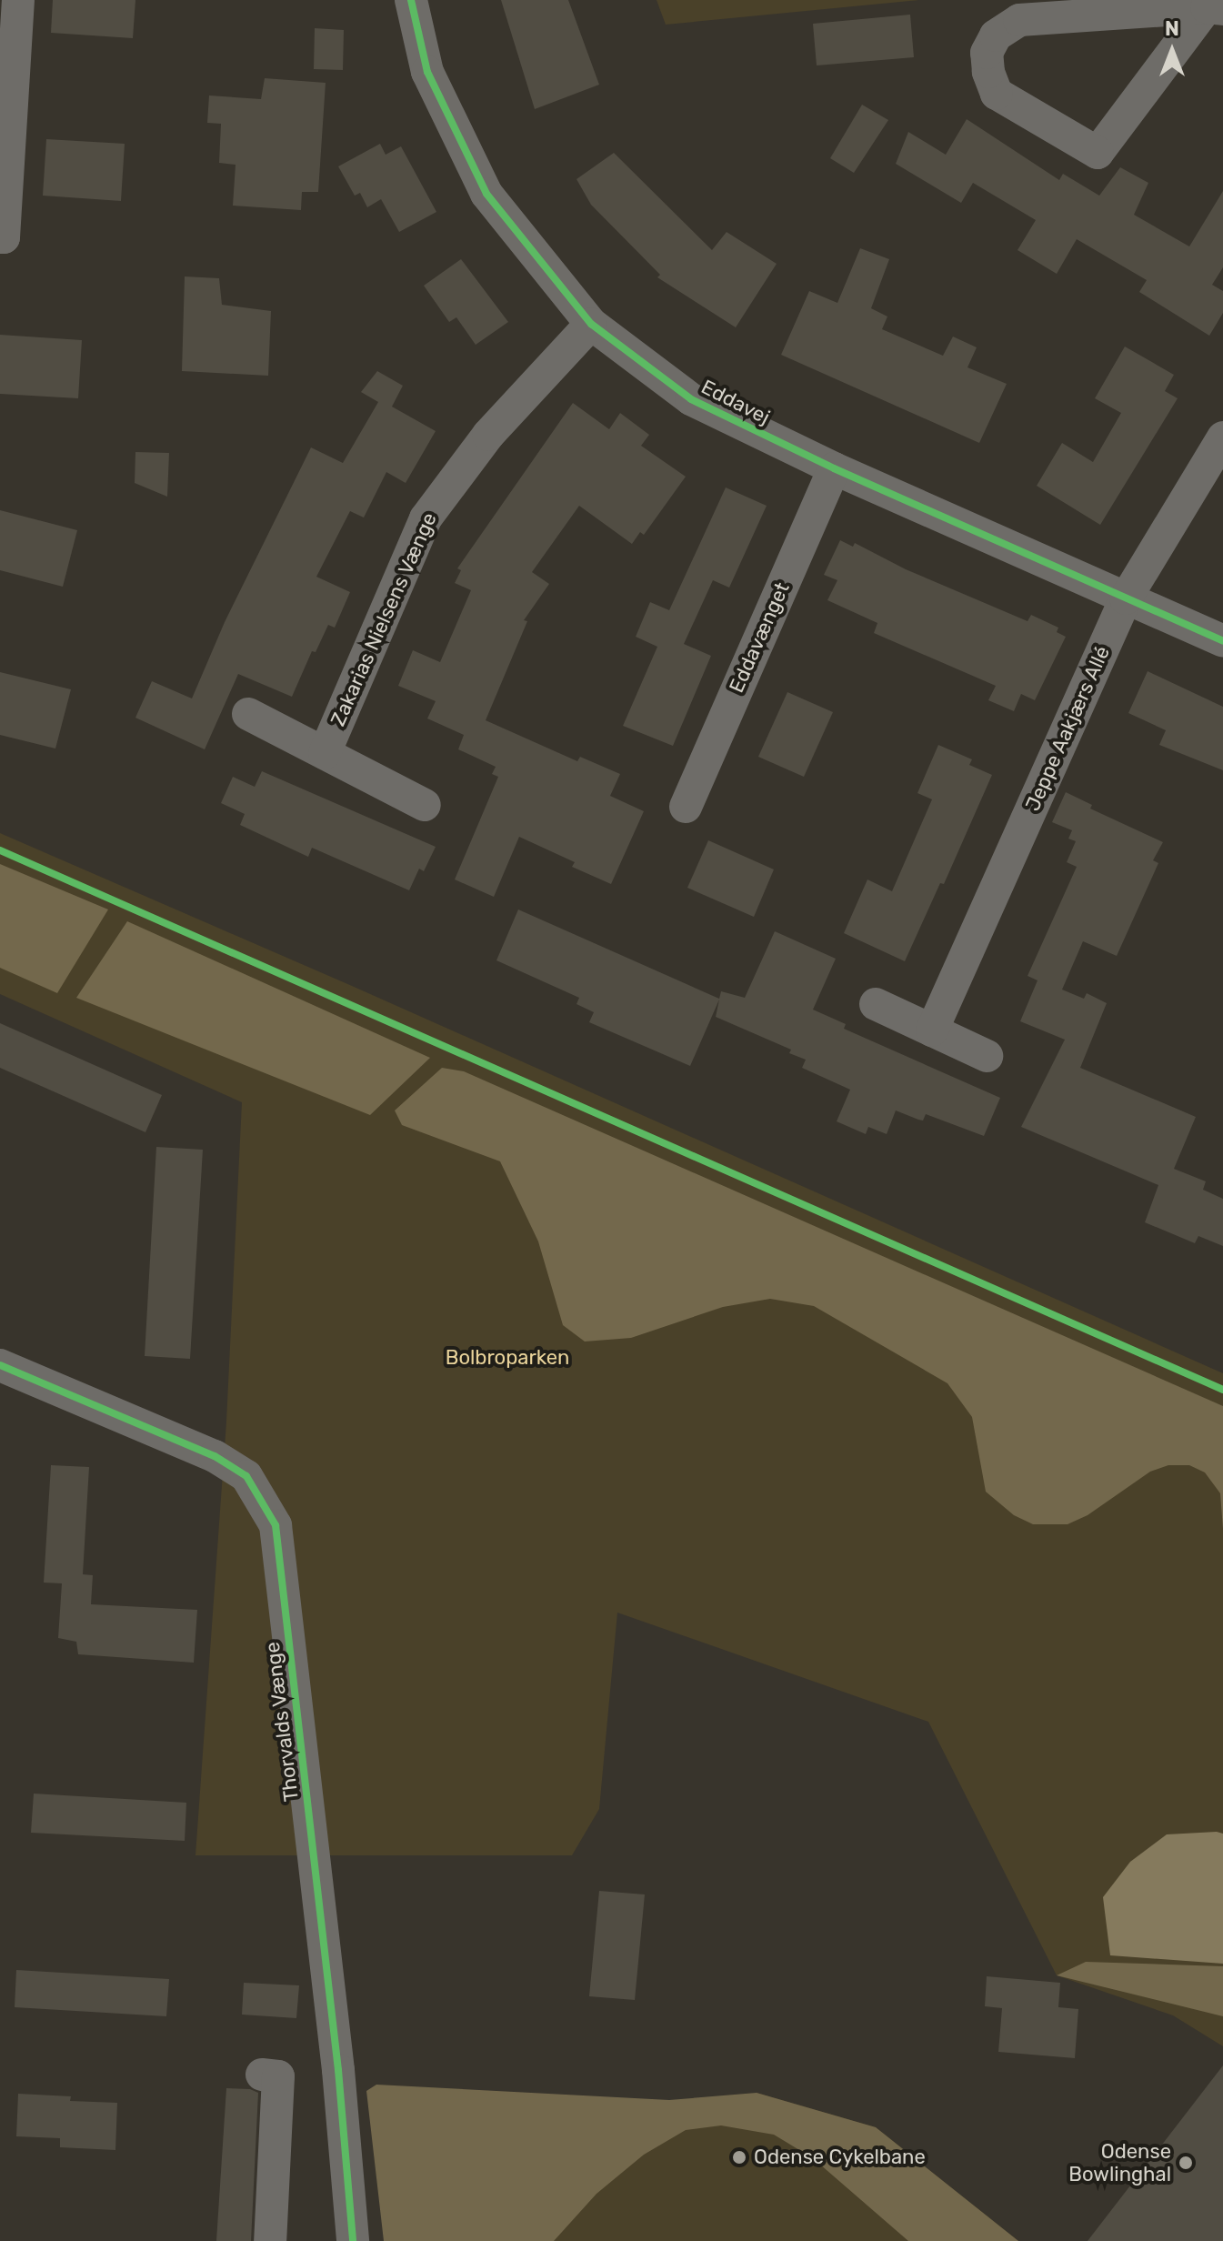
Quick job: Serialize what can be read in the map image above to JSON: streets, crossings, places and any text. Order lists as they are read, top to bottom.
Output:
{
  "streets": {
    "street": [
      "Eddavej",
      "Zakarias Nielsens Vænge",
      "Eddavænget",
      "Jeppe Aakjærs Allé",
      "Thorvalds Vænge"
    ]
  },
  "crossings": [
    ["Eddavej", "Zakarias Nielsens Vænge"],
    ["Eddavej", "Eddavænget"],
    ["Eddavej", "Jeppe Aakjærs Allé"]
  ],
  "parks": ["Bolbroparken"],
  "places": ["Odense Cykelbane", "Odense Bowlinghal"],
  "north": "top"
}
